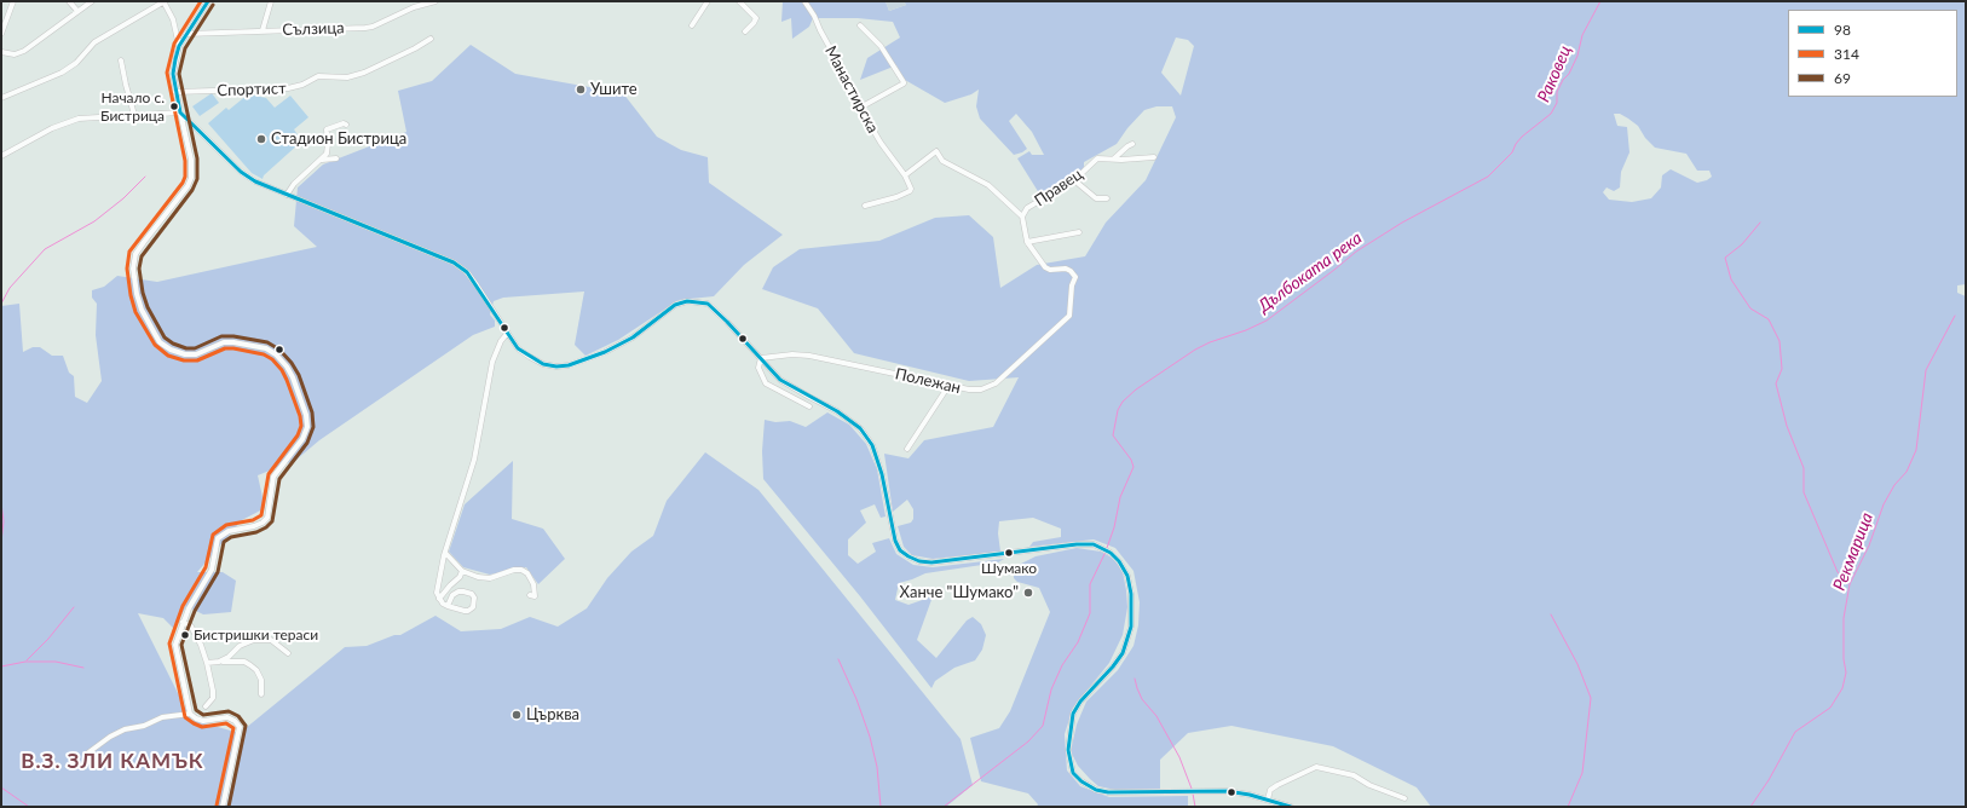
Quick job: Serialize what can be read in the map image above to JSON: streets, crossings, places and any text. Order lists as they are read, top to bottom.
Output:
{
  "streets": {
    "street": [
      "Сълзица",
      "Спортист",
      "Манастирска",
      "Правец",
      "Полежан"
    ]
  },
  "districts": ["В.З. ЗЛИ КАМЪК"],
  "water": ["Раковец", "Дълбоката река", "Рекмарица"],
  "places": [
    "Ушите",
    "Начало с. Бистрица",
    "Стадион Бистрица",
    "Шумако",
    "Ханче \"Шумако\"",
    "Бистришки тераси",
    "Църква"
  ],
  "lines": ["transit line 98", "transit line 314", "transit line 69"],
  "legend": ["98", "314", "69"]
}
